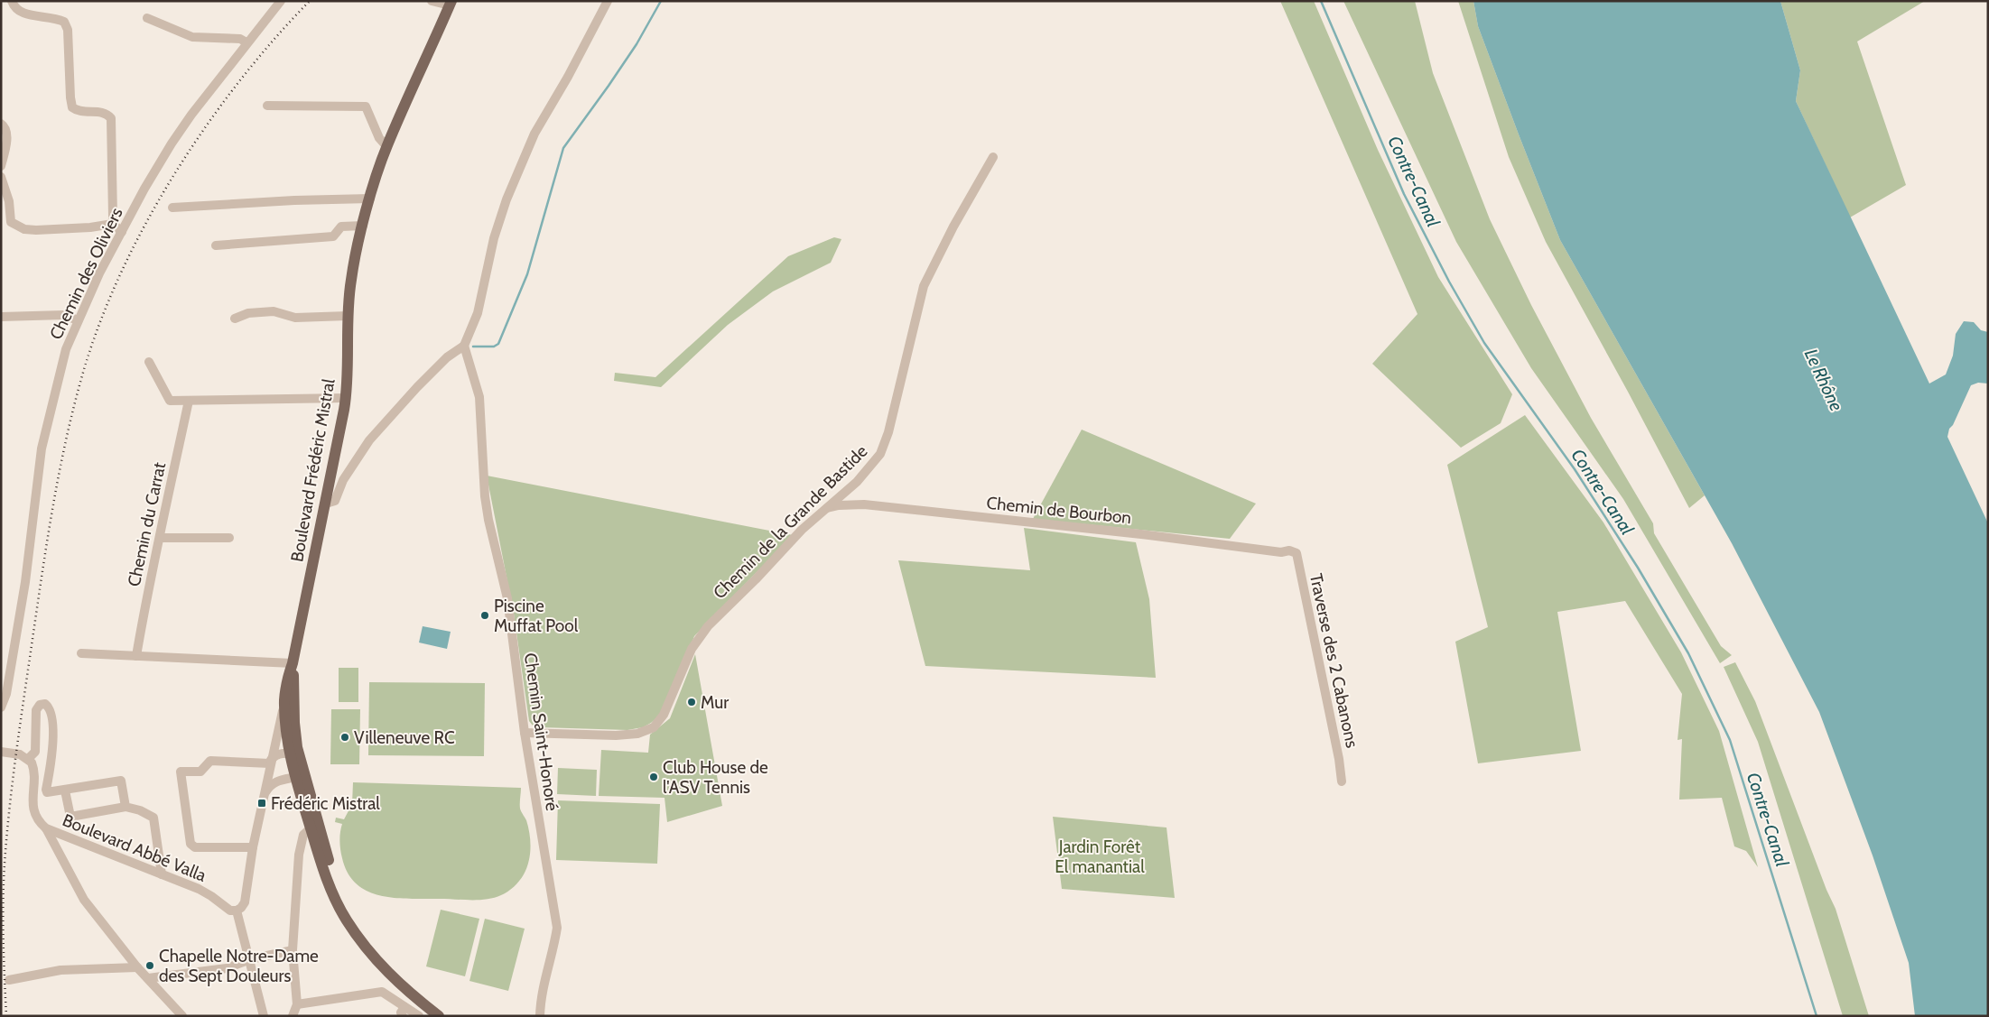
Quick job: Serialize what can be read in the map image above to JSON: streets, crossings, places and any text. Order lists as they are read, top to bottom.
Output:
{
  "streets": {
    "main road": ["Boulevard Frédéric Mistral"],
    "street": [
      "Chemin des Oliviers",
      "Chemin de Bourbon",
      "Chemin de la Grande Bastide",
      "Chemin du Carrat",
      "Traverse des 2 Cabanons",
      "Chemin Saint-Honoré",
      "Boulevard Abbé Valla"
    ]
  },
  "crossings": [
    ["Boulevard Frédéric Mistral", "Boulevard Abbé Valla"],
    ["Chemin de Bourbon", "Chemin de la Grande Bastide"],
    ["Chemin de Bourbon", "Traverse des 2 Cabanons"],
    ["Chemin de la Grande Bastide", "Chemin Saint-Honoré"]
  ],
  "water": ["Contre-Canal", "Le Rhône"],
  "parks": ["Jardin Forêt El manantial"],
  "places": {
    "other": [
      "Piscine Muffat Pool",
      "Mur",
      "Villeneuve RC",
      "Club House de l'ASV Tennis",
      "Chapelle Notre-Dame des Sept Douleurs"
    ],
    "transit": ["Frédéric Mistral"]
  }
}
